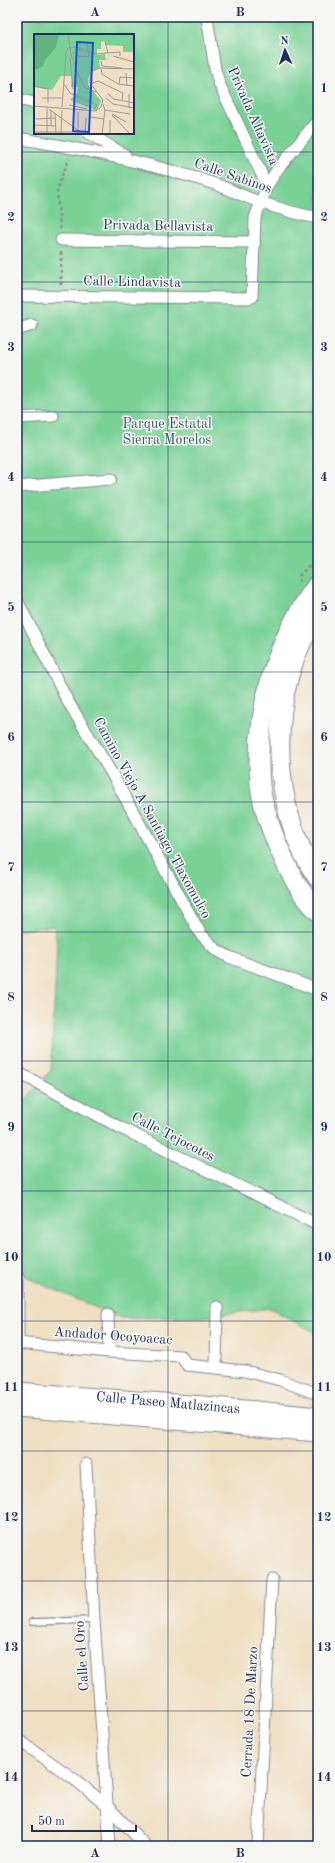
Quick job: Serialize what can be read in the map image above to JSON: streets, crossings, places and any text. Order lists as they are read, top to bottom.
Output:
{
  "streets": {
    "highway": ["Calle Paseo Matlazincas"],
    "street": [
      "Privada Altavista",
      "Calle Sabinos",
      "Privada Bellavista",
      "Calle Lindavista",
      "Camino Viejo A Santiago Tlaxomulco",
      "Calle Tejocotes",
      "Andador Ocoyoacac",
      "Calle el Oro",
      "Cerrada 18 De Marzo"
    ]
  },
  "crossings": [
    ["Privada Altavista", "Calle Sabinos"],
    ["Privada Altavista", "Privada Bellavista"],
    ["Privada Altavista", "Calle Lindavista"]
  ],
  "parks": ["Parque Estatal Sierra Morelos"],
  "scale_bar": "50 m",
  "north": "top",
  "grid": {
    "columns": ["A", "B"],
    "rows": [
      "1",
      "2",
      "3",
      "4",
      "5",
      "6",
      "7",
      "8",
      "9",
      "10",
      "11",
      "12",
      "13",
      "14"
    ]
  }
}
